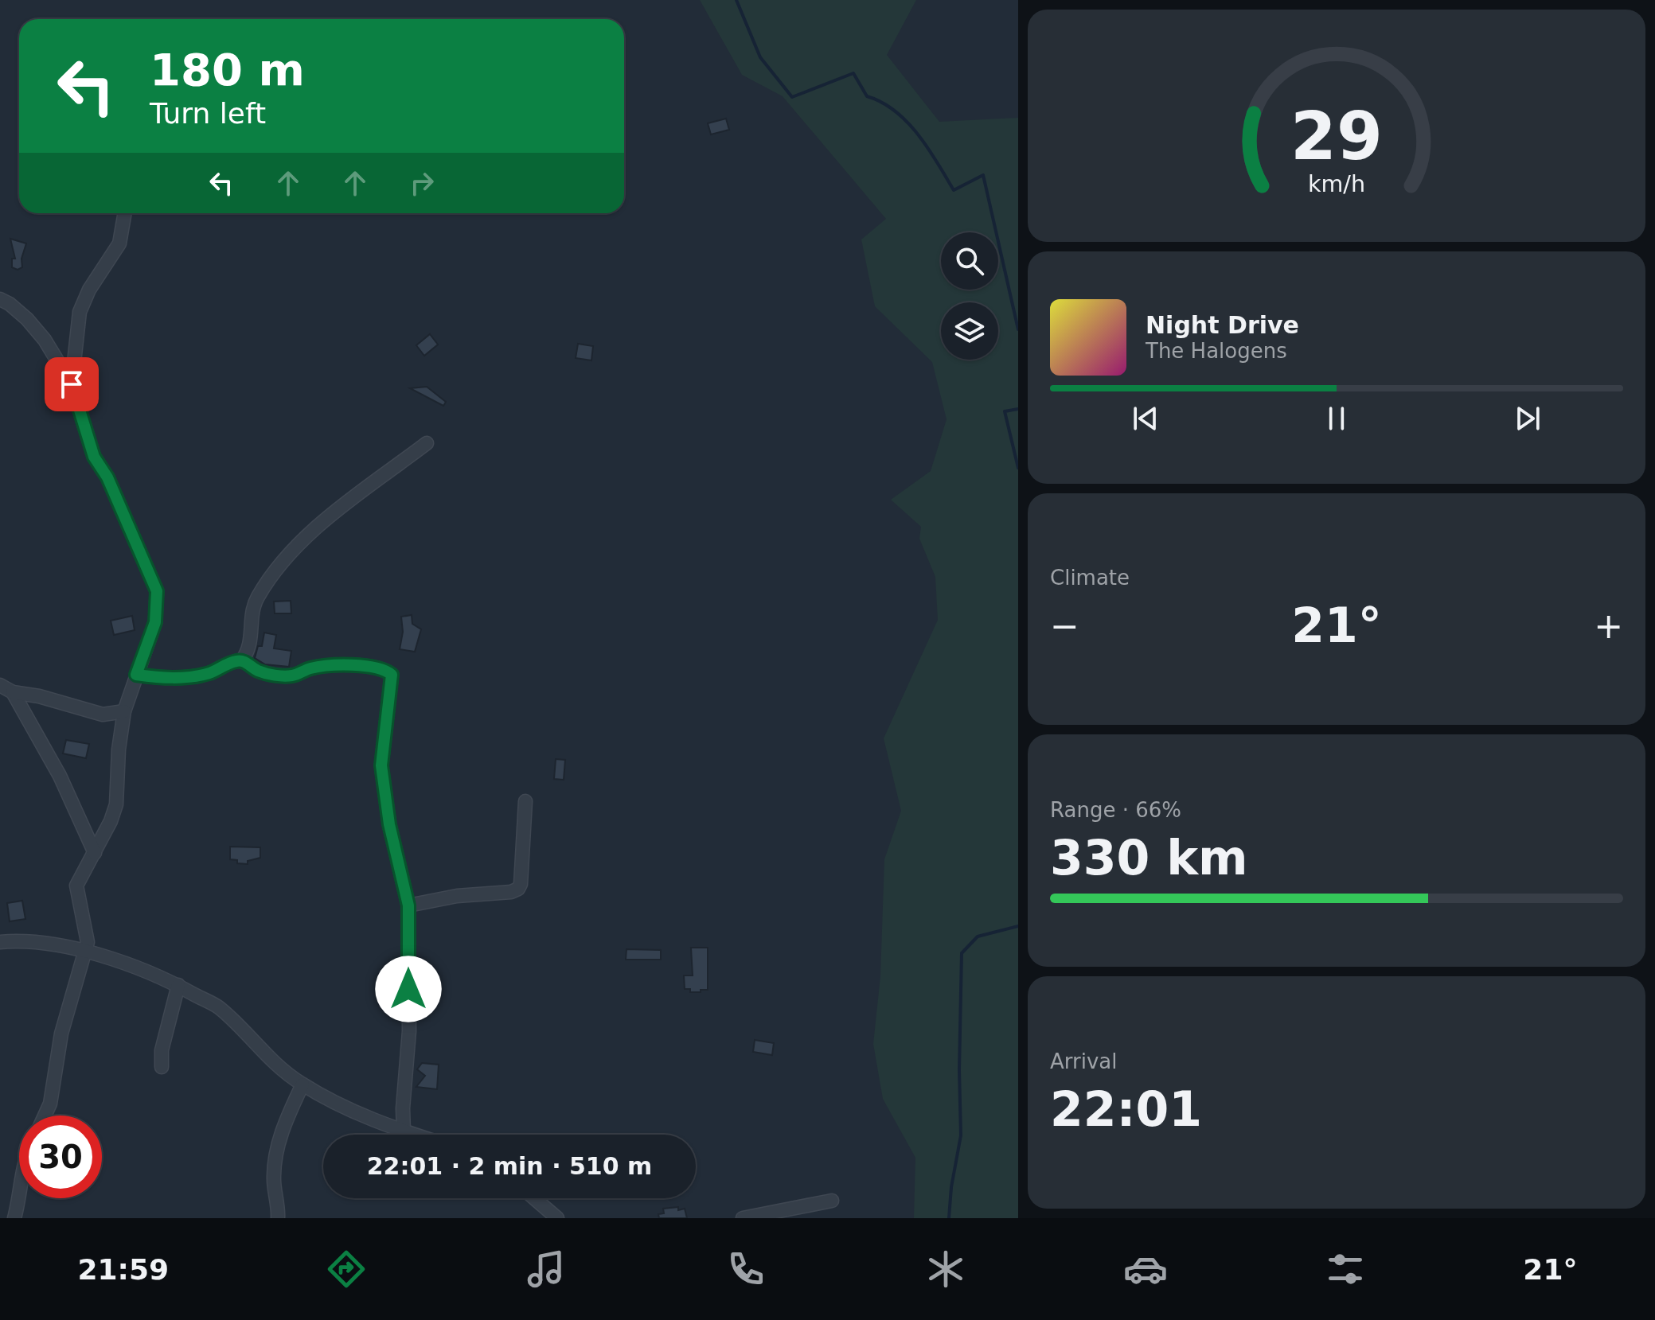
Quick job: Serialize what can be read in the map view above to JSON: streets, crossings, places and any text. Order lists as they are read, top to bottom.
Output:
{
  "page": {
    "turn": ["180 m", "Turn left"],
    "song": ["Night Drive", "The Halogens"],
    "tile": [
      "Climate",
      ["Range · 66%", "330 km"],
      ["Arrival", "22:01"]
    ],
    "heat": ["−", "21°", "+"],
    "limit": "30",
    "trip": "22:01 · 2 min · 510 m",
    "tabs": ["21:59", "21°"],
    "gauge": ["29", "km/h"]
  }
}
